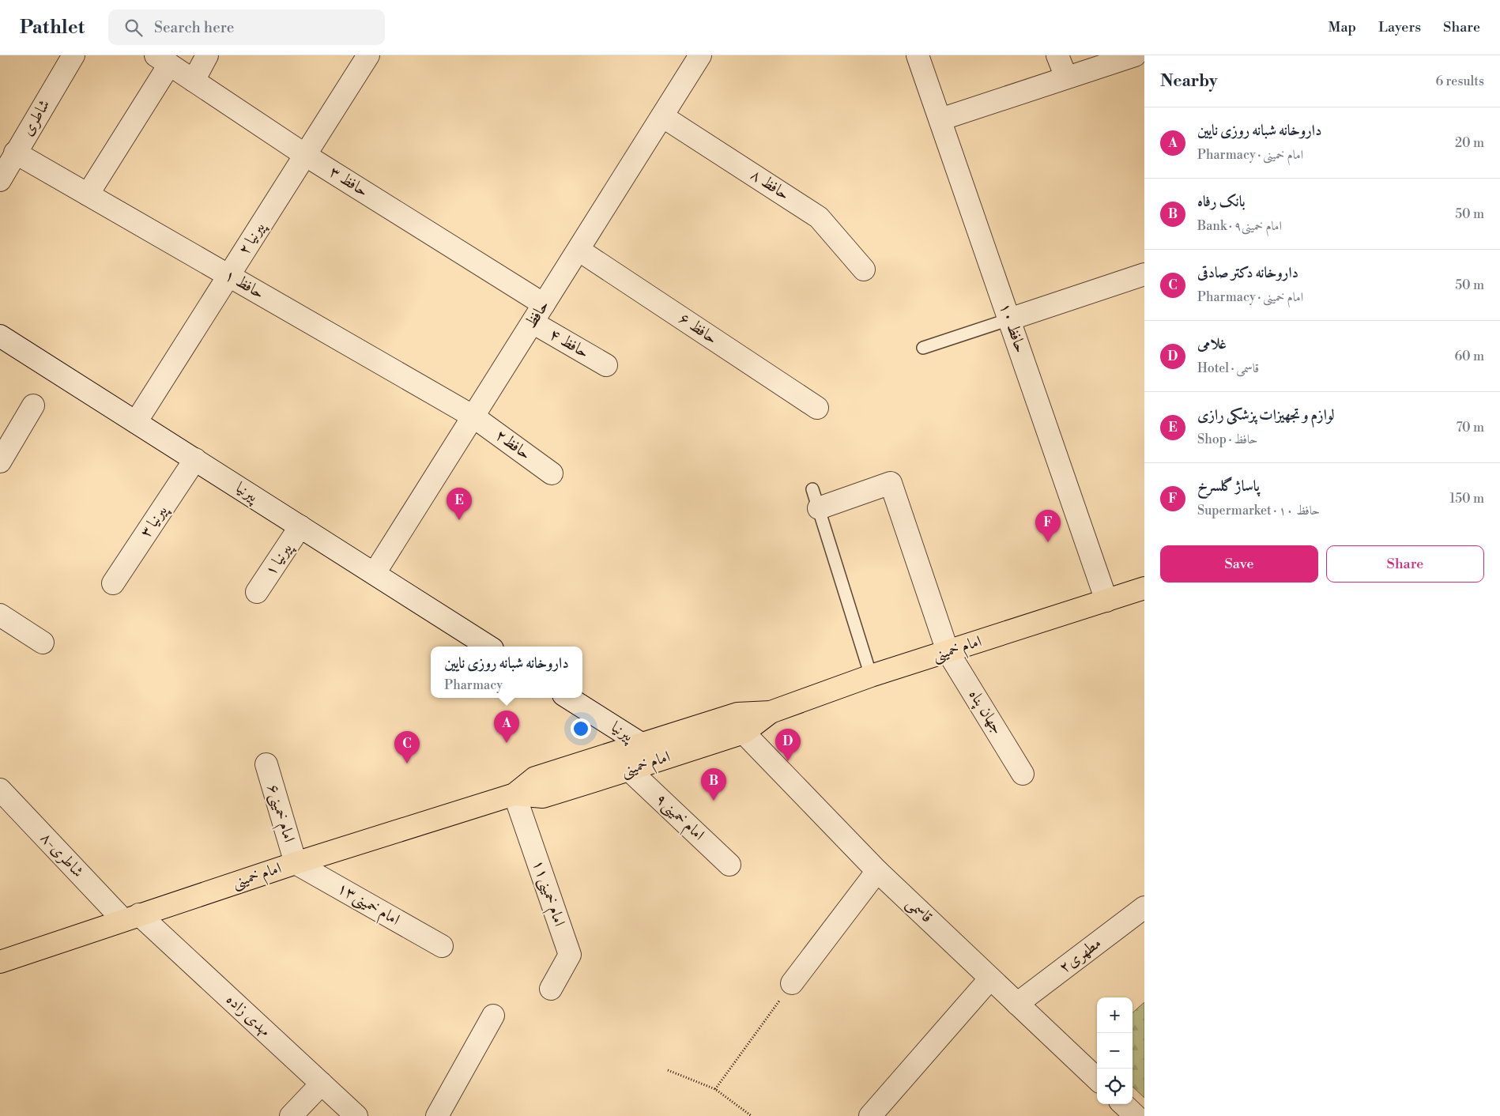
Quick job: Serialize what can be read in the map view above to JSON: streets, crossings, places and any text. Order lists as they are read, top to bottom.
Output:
{
  "streets": {
    "main road": ["امام خمینی"],
    "street": [
      "شاطری",
      "حافظ ۳",
      "حافظ ۸",
      "پیرنیا ۲",
      "حافظ ۱",
      "حافظ",
      "حافظ ۱۰",
      "حافظ ۶",
      "حافظ ۴",
      "حافظ۲",
      "پیرنیا",
      "پیرنیا ۳",
      "پیرنیا ۱",
      "جهان پناه",
      "امام خمینی۶",
      "امام خمینی۹",
      "۸-شاطری",
      "امام خمینی۱۱",
      "امام خمینی۱۳",
      "قاسمی",
      "مطهری۲",
      "مهدی زاده"
    ]
  },
  "crossings": [
    ["شاطری", "حافظ ۱"],
    ["حافظ ۳", "پیرنیا ۲"],
    ["حافظ ۳", "حافظ"],
    ["حافظ ۳", "حافظ ۴"],
    ["حافظ ۸", "حافظ"],
    ["پیرنیا ۲", "حافظ ۱"],
    ["پیرنیا ۲", "پیرنیا"],
    ["حافظ ۱", "حافظ"],
    ["حافظ ۱", "حافظ۲"],
    ["حافظ", "حافظ ۶"],
    ["حافظ", "حافظ ۴"],
    ["حافظ", "حافظ۲"],
    ["حافظ", "پیرنیا"],
    ["حافظ ۱۰", "امام خمینی"],
    ["پیرنیا", "پیرنیا ۳"],
    ["پیرنیا", "پیرنیا ۱"],
    ["پیرنیا", "امام خمینی"],
    ["امام خمینی", "جهان پناه"],
    ["امام خمینی", "امام خمینی۶"],
    ["امام خمینی", "امام خمینی۹"],
    ["امام خمینی", "۸-شاطری"],
    ["امام خمینی", "امام خمینی۱۱"],
    ["امام خمینی", "امام خمینی۱۳"],
    ["امام خمینی", "قاسمی"],
    ["امام خمینی", "مهدی زاده"],
    ["امام خمینی۶", "امام خمینی۱۳"],
    ["۸-شاطری", "مهدی زاده"],
    ["قاسمی", "مطهری۲"]
  ],
  "page": {
    "header": "Pathlet",
    "search": "Search here",
    "nav": ["Map", "Layers", "Share"],
    "heading": ["Nearby", "6 results"],
    "list": [
      {
        "mark": "A",
        "name": "داروخانه شبانه روزی نایین",
        "note": "Pharmacy · امام خمینی",
        "value": "20 m"
      },
      {
        "mark": "B",
        "name": "بانک رفاه",
        "note": "Bank · امام خمینی۹",
        "value": "50 m"
      },
      {
        "mark": "C",
        "name": "داروخانه دکتر صادقی",
        "note": "Pharmacy · امام خمینی",
        "value": "50 m"
      },
      {
        "mark": "D",
        "name": "غلامی",
        "note": "Hotel · قاسمی",
        "value": "60 m"
      },
      {
        "mark": "E",
        "name": "لوازم و تجهیزات پزشکی رازی",
        "note": "Shop · حافظ",
        "value": "70 m"
      },
      {
        "mark": "F",
        "name": "پاساژ گلسرخ",
        "note": "Supermarket · حافظ ۱۰",
        "value": "150 m"
      }
    ],
    "pins": [
      "E",
      "F",
      "A",
      "D",
      "C",
      "B"
    ],
    "buttons": ["Save", "Share"],
    "popup": ["داروخانه شبانه روزی نایین", "Pharmacy"],
    "map_buttons": ["+", "−"]
  }
}
